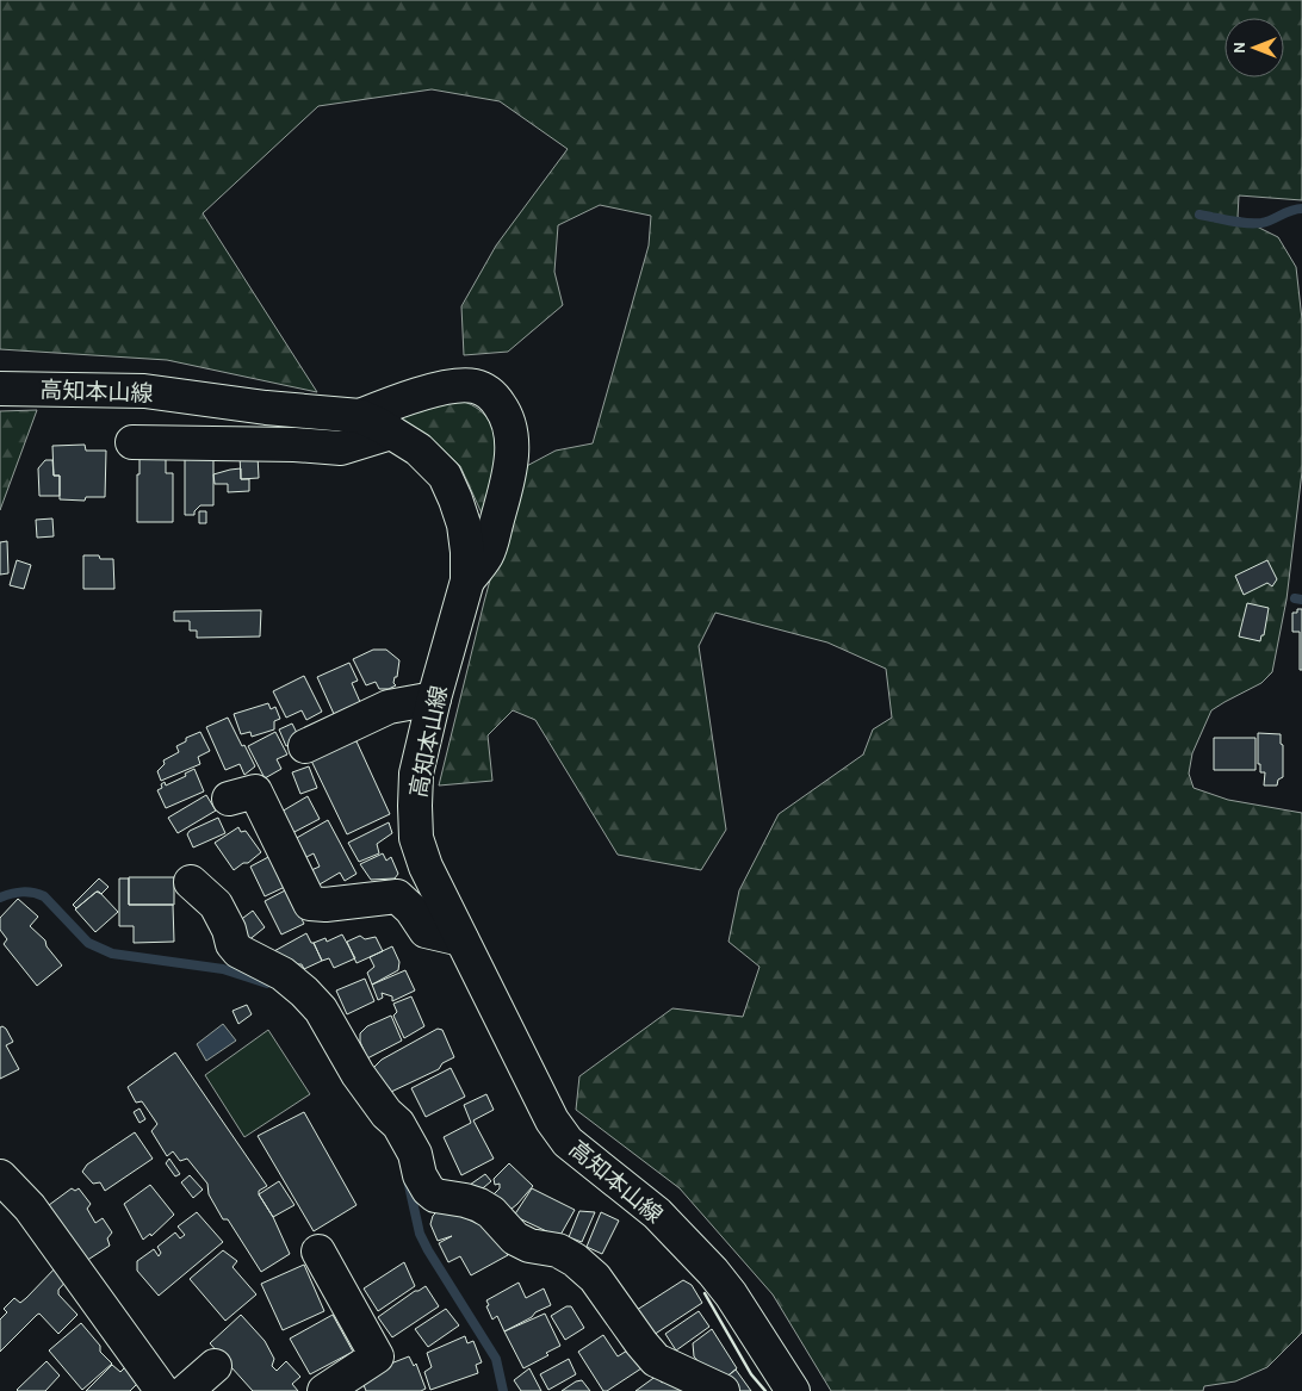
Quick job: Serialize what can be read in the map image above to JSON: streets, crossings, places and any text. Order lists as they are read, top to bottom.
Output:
{
  "streets": {
    "street": ["高知本山線"]
  },
  "north": "left"
}
